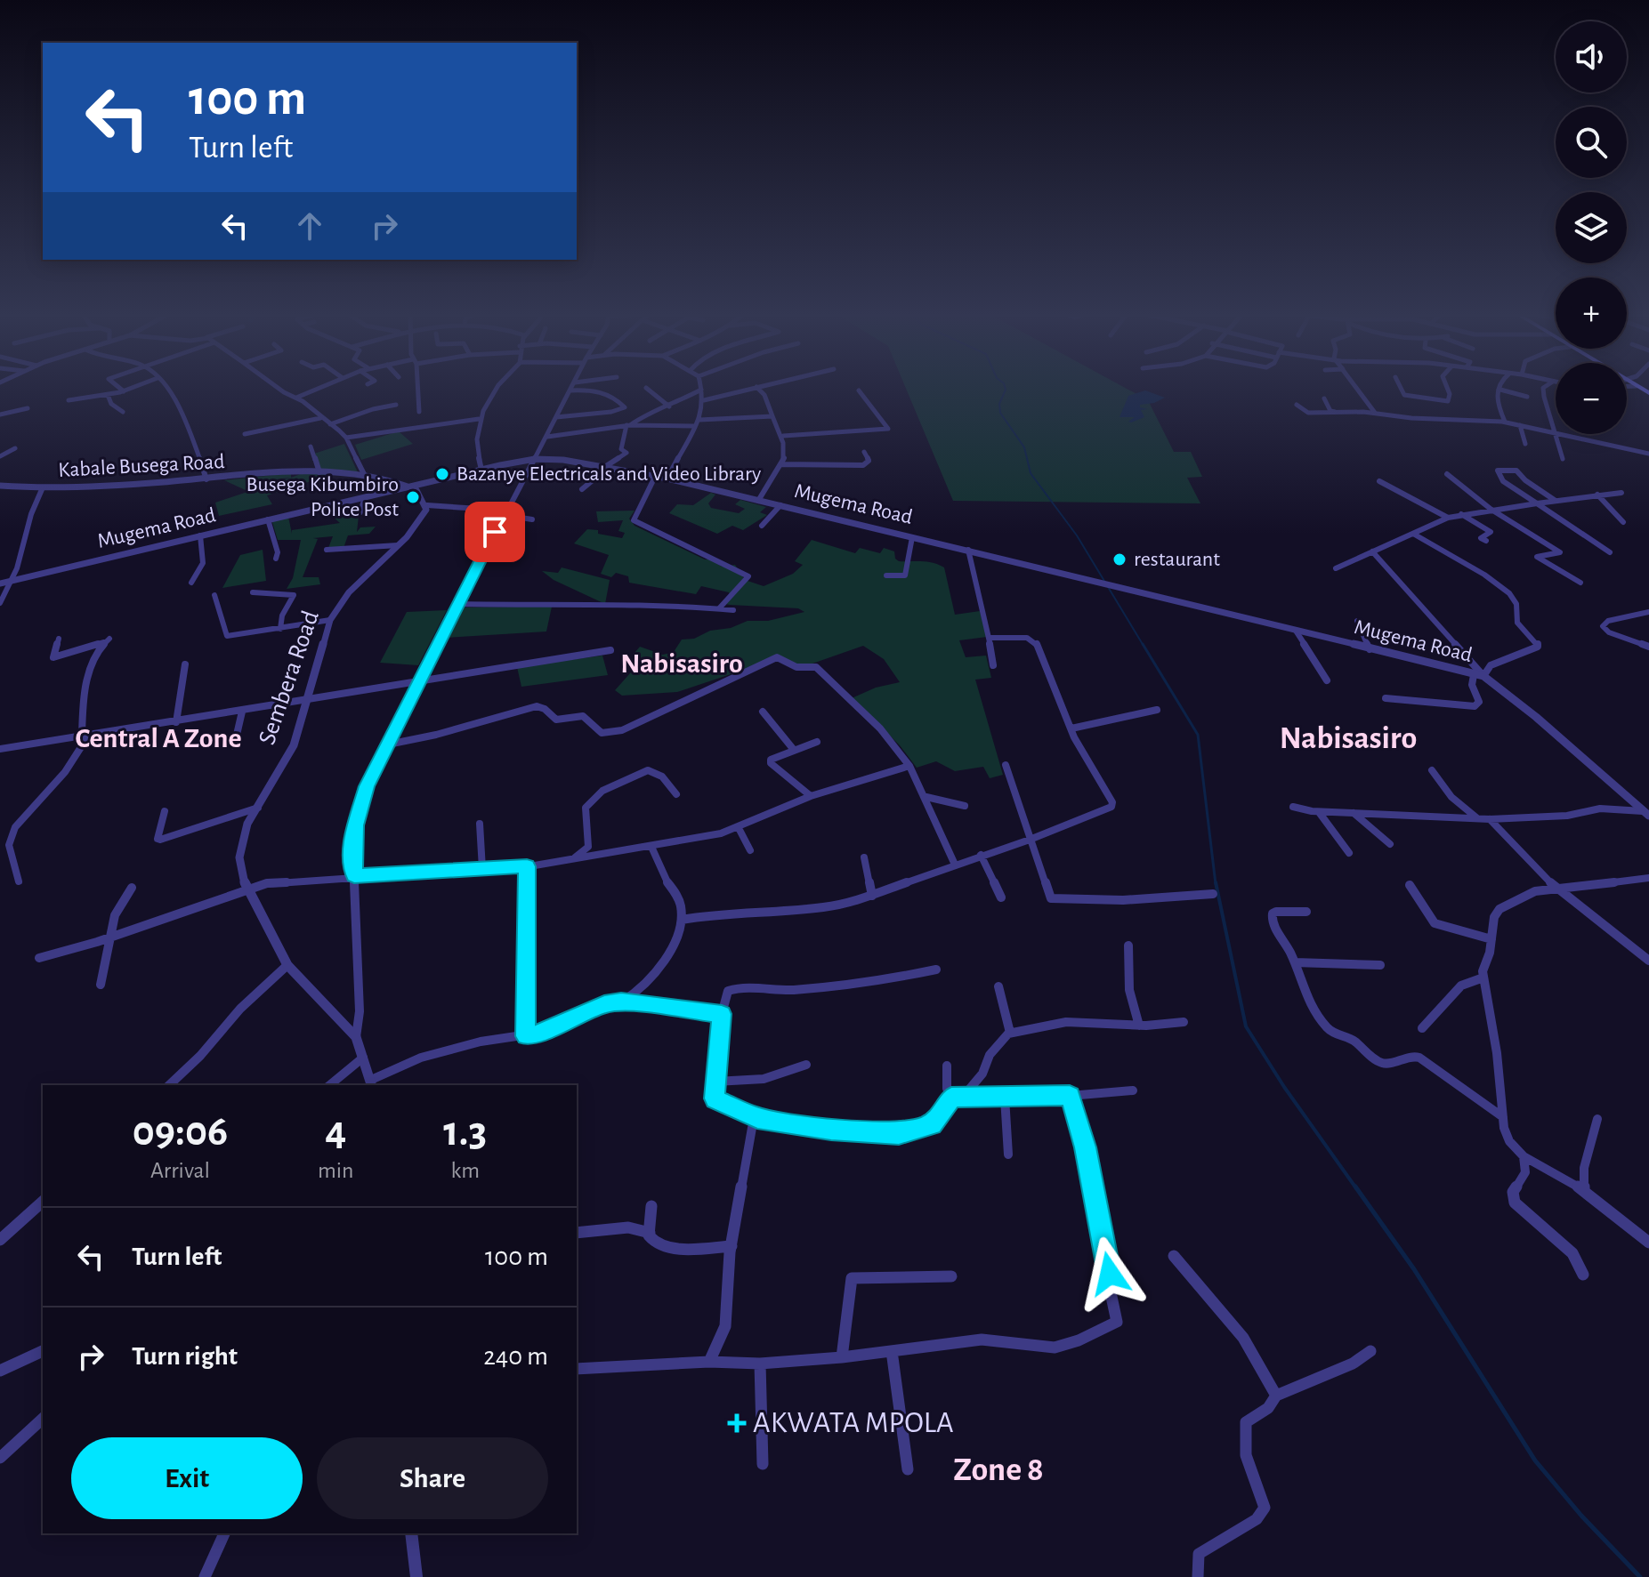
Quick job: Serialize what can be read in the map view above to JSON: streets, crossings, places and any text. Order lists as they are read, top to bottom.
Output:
{
  "streets": {
    "street": ["Kabale Busega Road", "Mugema Road", "Sembera Road"]
  },
  "crossings": [
    ["Kabale Busega Road", "Mugema Road"]
  ],
  "districts": [
    "Nabisasiro",
    "Central A Zone",
    "Nabisasiro",
    "Zone 8"
  ],
  "places": {
    "other": ["Bazanye Electricals and Video Library", "Busega Kibumbiro Police Post", "restaurant"],
    "health": ["AKWATA MPOLA"]
  },
  "page": {
    "map_buttons": ["+", "−"],
    "turn": ["100 m", "Turn left"],
    "eta": [
      "09:06",
      "Arrival",
      "4",
      "min",
      "1.3",
      "km"
    ],
    "list": [
      {
        "name": "Turn left",
        "value": "100 m"
      },
      {
        "name": "Turn right",
        "value": "240 m"
      }
    ],
    "buttons": ["Exit", "Share"]
  }
}
